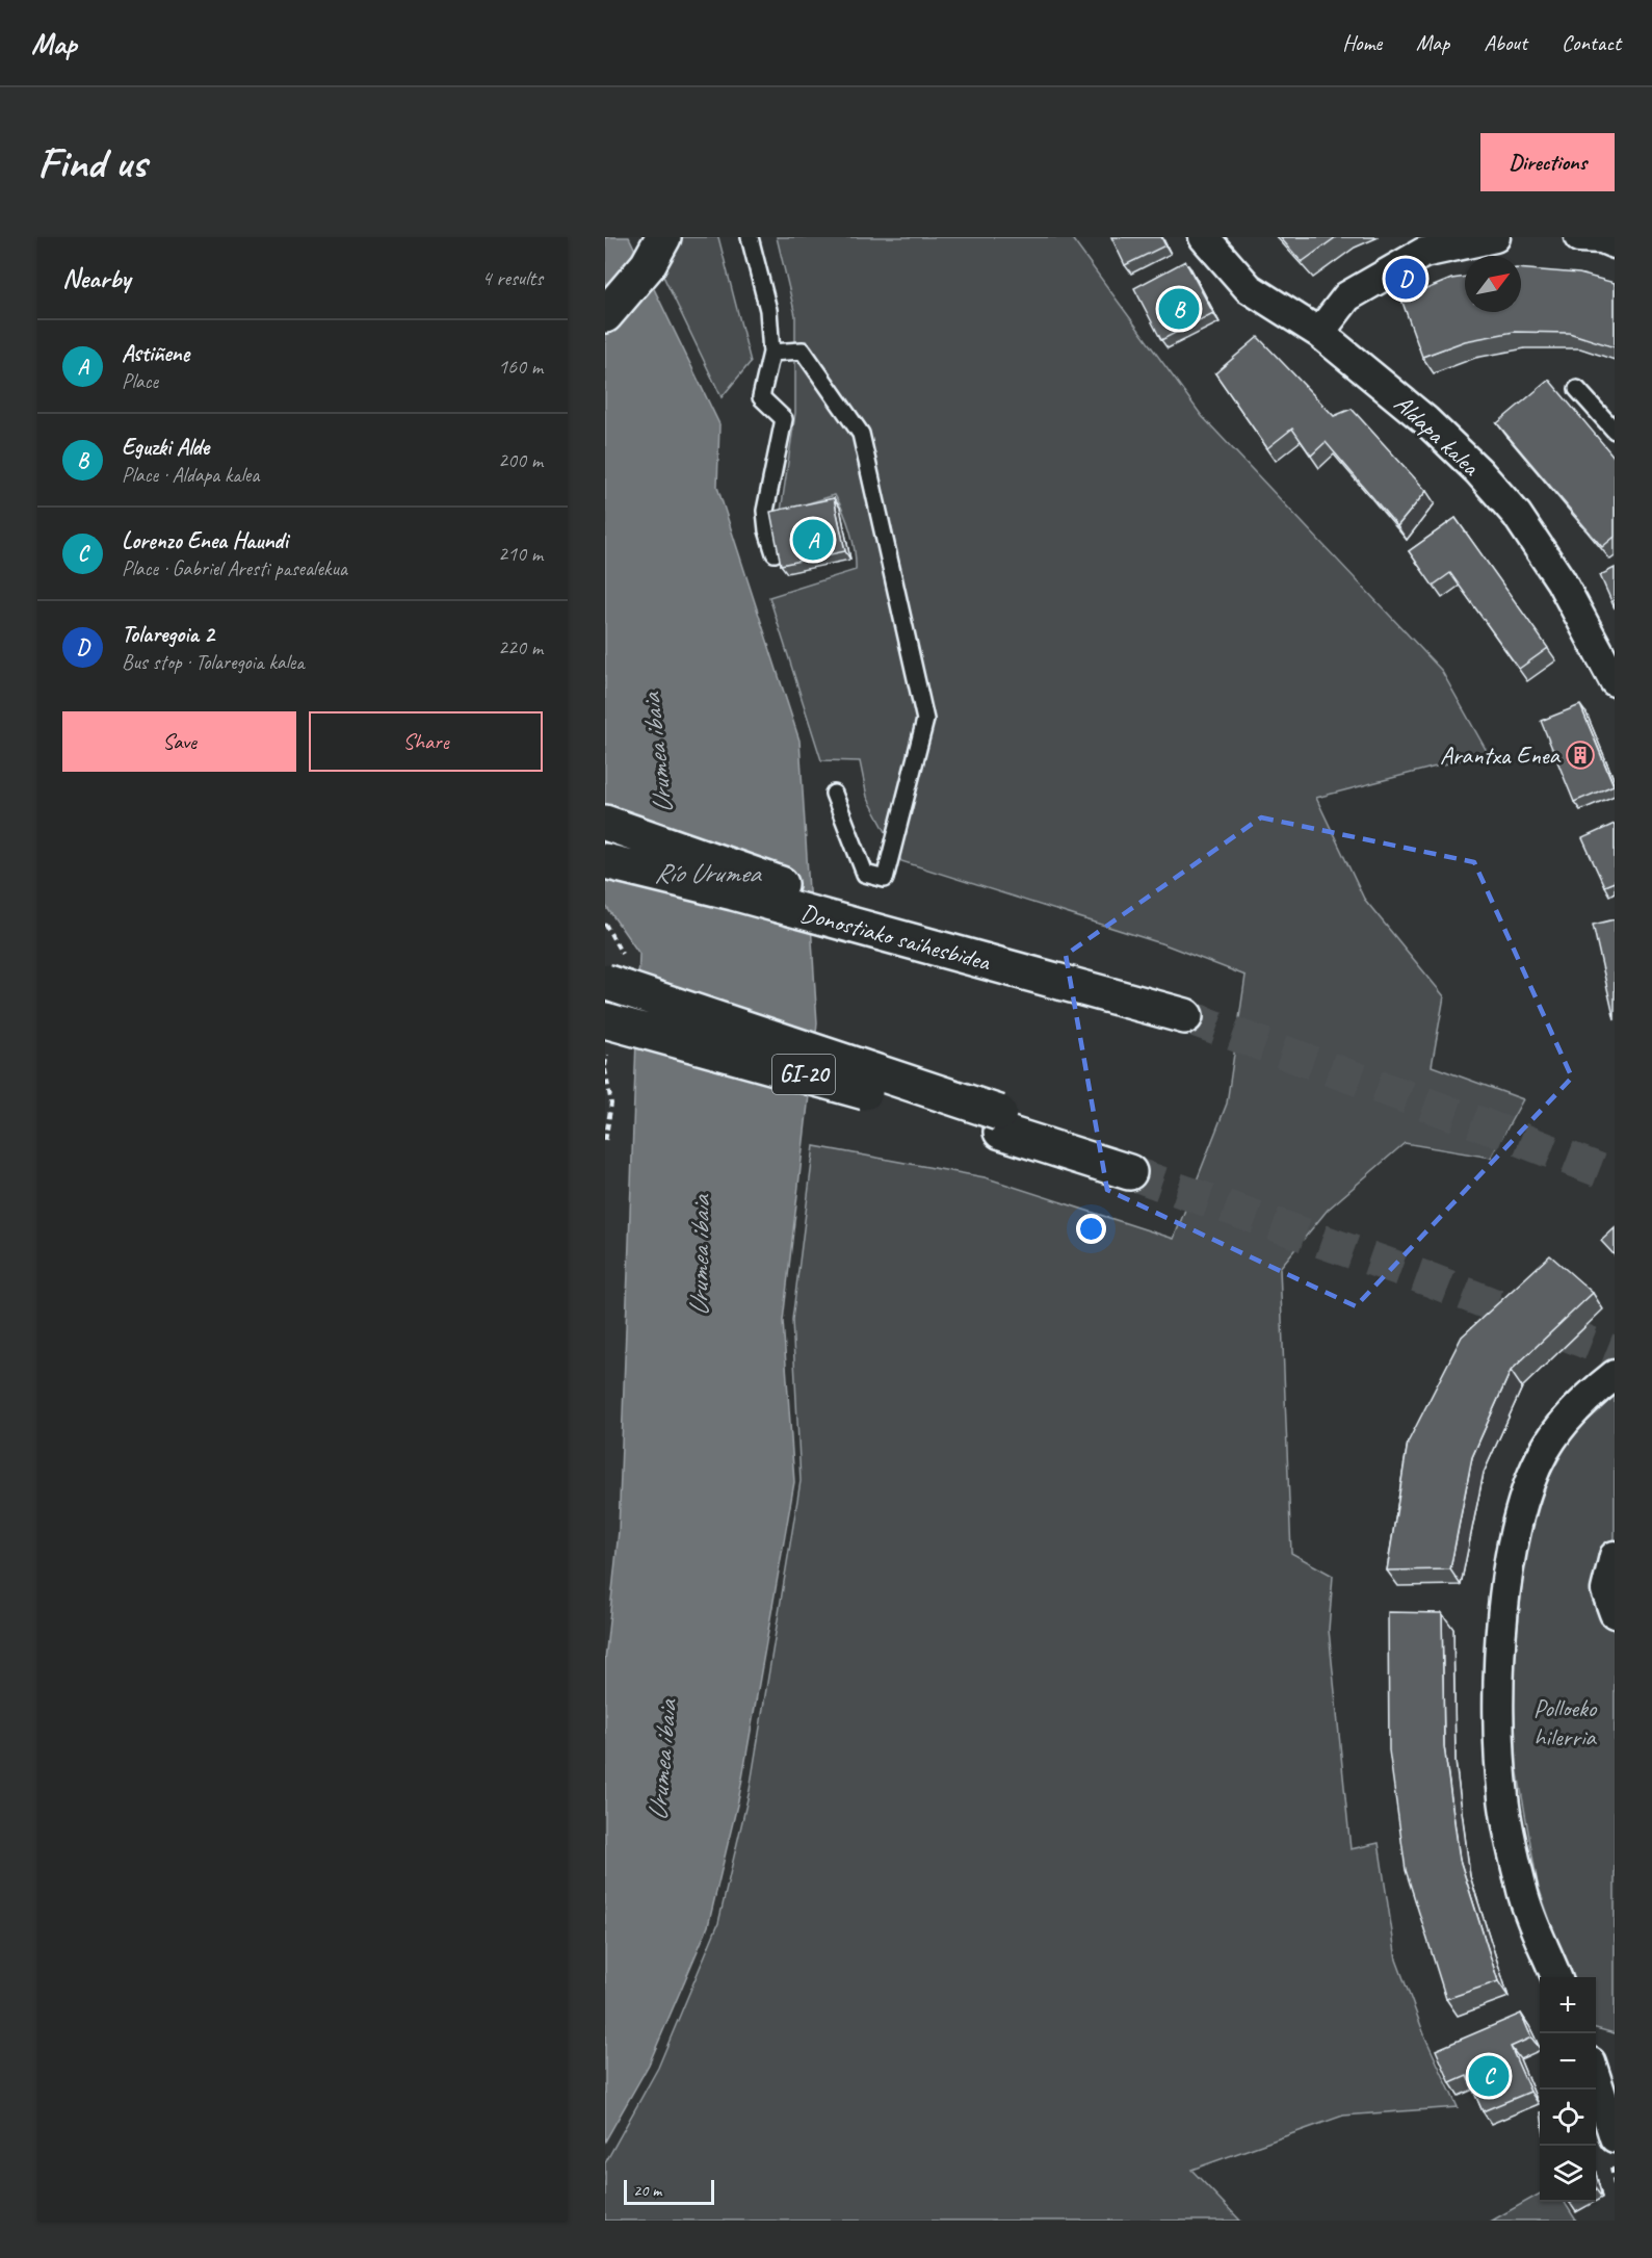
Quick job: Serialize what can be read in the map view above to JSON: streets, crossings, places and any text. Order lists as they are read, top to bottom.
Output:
{
  "streets": {
    "main road": ["Donostiako saihesbidea", "GI-20"],
    "street": ["Aldapa kalea"]
  },
  "water": ["Urumea ibaia", "Río Urumea"],
  "parks": ["Polloeko hilerria"],
  "places": {
    "building": ["Arantxa Enea"]
  },
  "scale_bar": "20 m",
  "north": "top right",
  "page": {
    "header": "Map",
    "nav": [
      "Home",
      "Map",
      "About",
      "Contact"
    ],
    "buttons": [
      "Directions",
      ["Save", "Share"]
    ],
    "title": "Find us",
    "heading": ["Nearby", "4 results"],
    "pins": [
      "D",
      "B",
      "A",
      "C"
    ],
    "list": [
      {
        "mark": "A",
        "name": "Astiñene",
        "note": "Place",
        "value": "160 m"
      },
      {
        "mark": "B",
        "name": "Eguzki Alde",
        "note": "Place · Aldapa kalea",
        "value": "200 m"
      },
      {
        "mark": "C",
        "name": "Lorenzo Enea Haundi",
        "note": "Place · Gabriel Aresti pasealekua",
        "value": "210 m"
      },
      {
        "mark": "D",
        "name": "Tolaregoia 2",
        "note": "Bus stop · Tolaregoia kalea",
        "value": "220 m"
      }
    ],
    "map_buttons": ["+", "−"],
    "scale": "20 m"
  }
}
